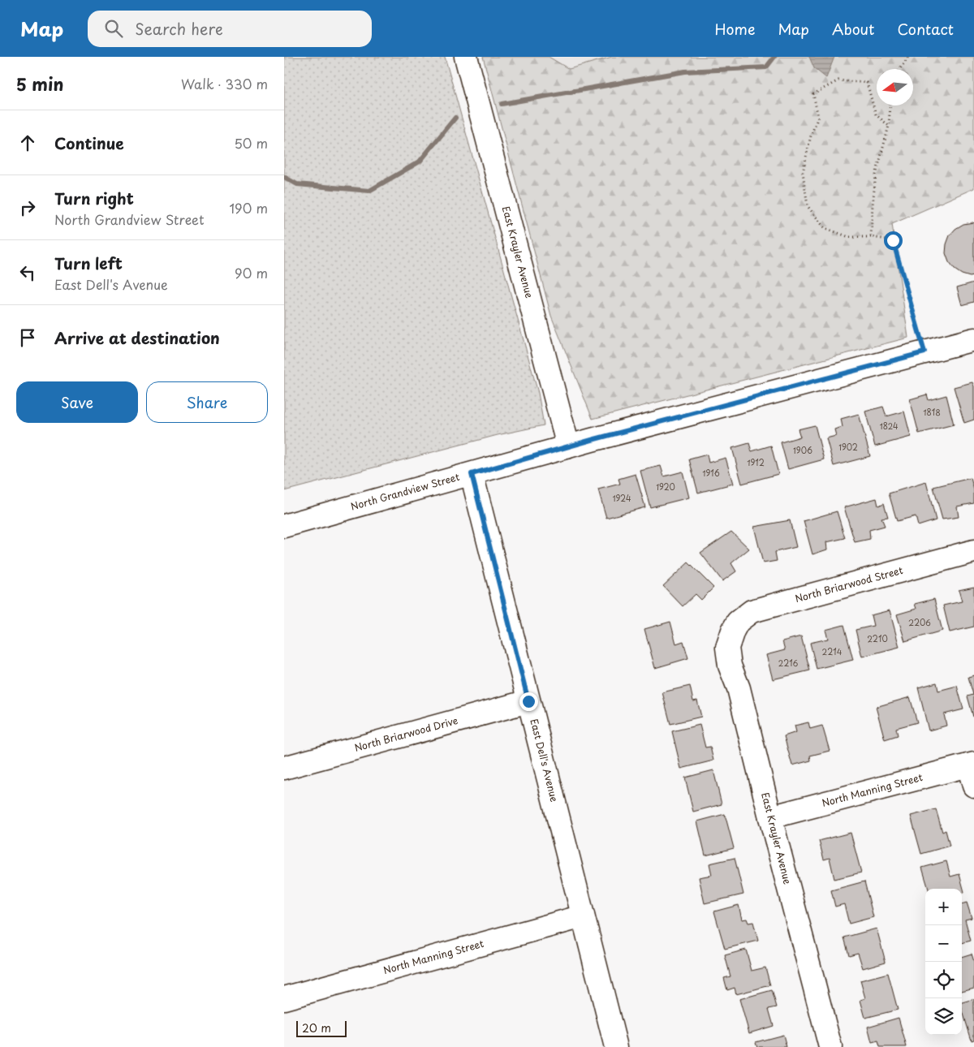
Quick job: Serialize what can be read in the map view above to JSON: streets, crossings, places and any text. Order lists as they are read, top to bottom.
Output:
{
  "streets": {
    "street": [
      "East Krayler Avenue",
      "North Grandview Street",
      "North Briarwood Street",
      "North Briarwood Drive",
      "East Dell's Avenue",
      "North Manning Street"
    ]
  },
  "crossings": [
    ["East Krayler Avenue", "North Grandview Street"],
    ["East Krayler Avenue", "North Briarwood Street"],
    ["East Krayler Avenue", "North Manning Street"],
    ["North Grandview Street", "East Dell's Avenue"],
    ["North Briarwood Drive", "East Dell's Avenue"],
    ["East Dell's Avenue", "North Manning Street"]
  ],
  "house_numbers": [
    "1818",
    "1824",
    "1902",
    "1906",
    "1912",
    "1916",
    "1920",
    "1924",
    "2206",
    "2210",
    "2214",
    "2216"
  ],
  "scale_bar": "20 m",
  "north": "left",
  "page": {
    "header": "Map",
    "search": "Search here",
    "nav": [
      "Home",
      "Map",
      "About",
      "Contact"
    ],
    "heading": ["5 min", "Walk · 330 m"],
    "list": [
      ["Continue", "50 m"],
      ["Turn right", "North Grandview Street", "190 m"],
      ["Turn left", "East Dell's Avenue", "90 m"],
      "Arrive at destination"
    ],
    "buttons": ["Save", "Share"],
    "map_buttons": ["+", "−"],
    "scale": "20 m"
  }
}
